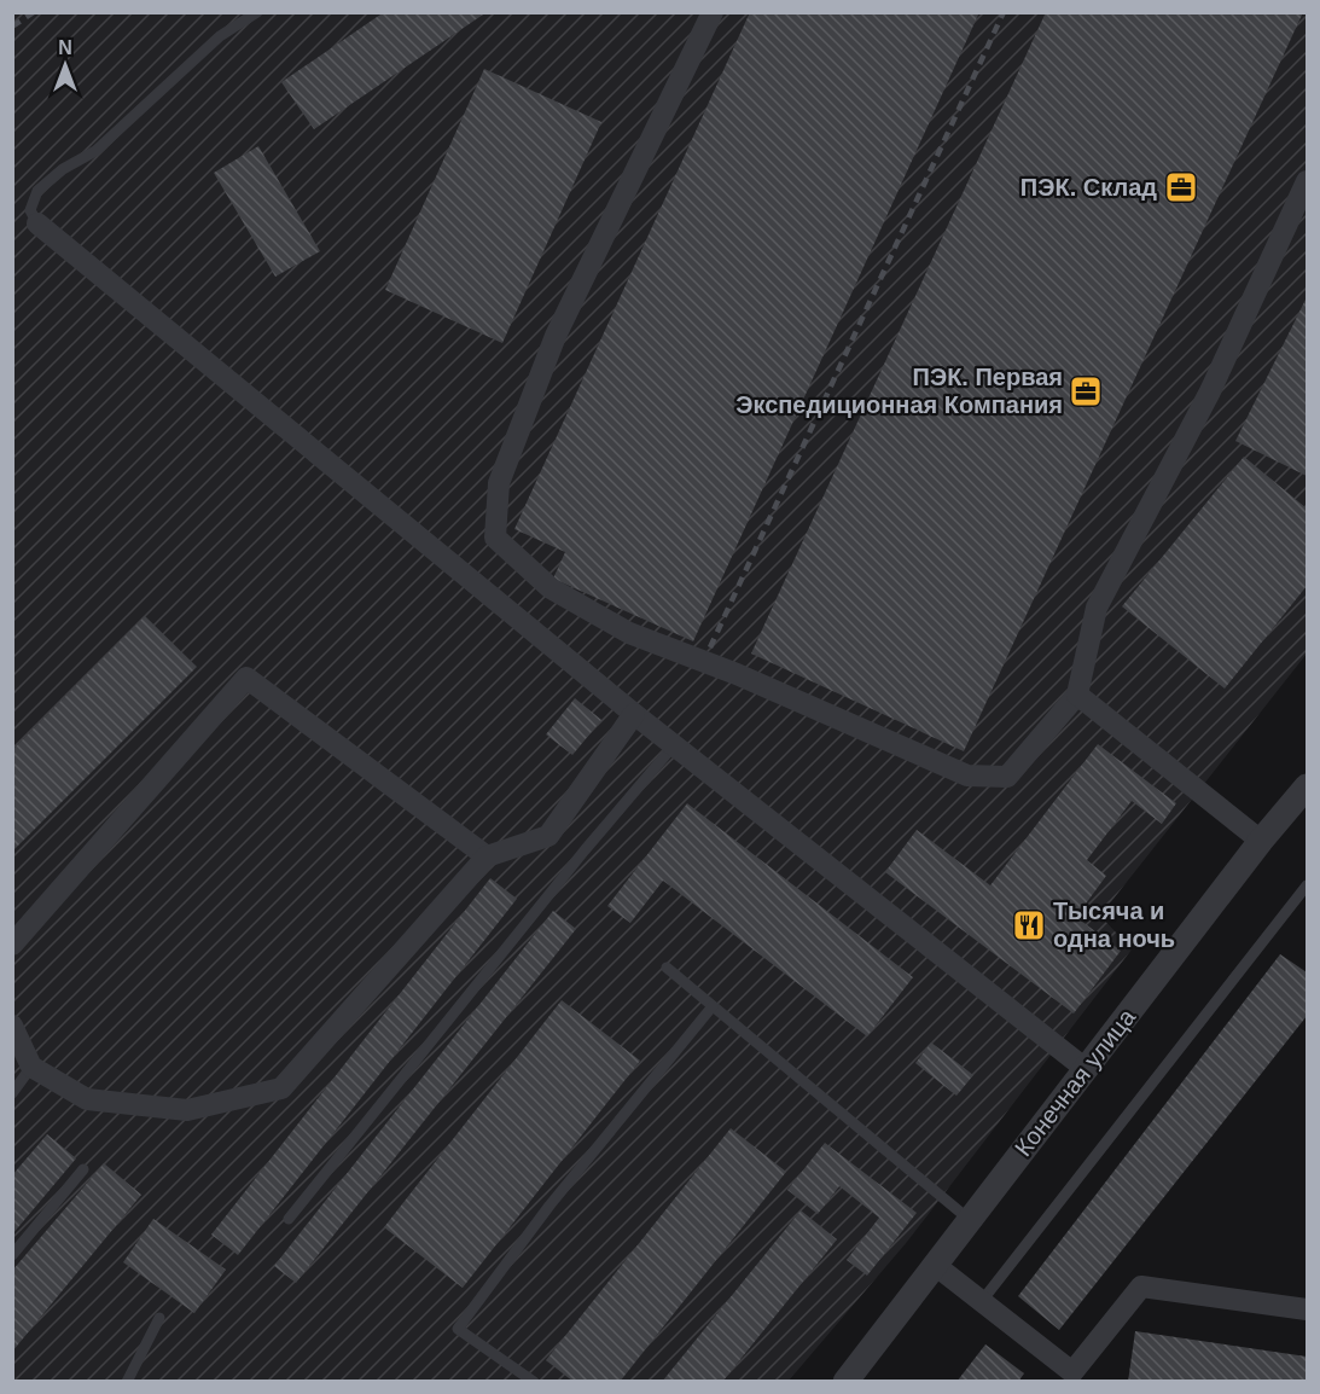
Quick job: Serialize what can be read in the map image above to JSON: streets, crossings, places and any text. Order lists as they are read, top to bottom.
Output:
{
  "streets": {
    "street": ["Конечная улица"]
  },
  "places": {
    "office": ["ПЭК. Склад", "ПЭК. Первая Экспедиционная Компания"],
    "restaurant": ["Тысяча и одна ночь"]
  },
  "north": "top"
}
